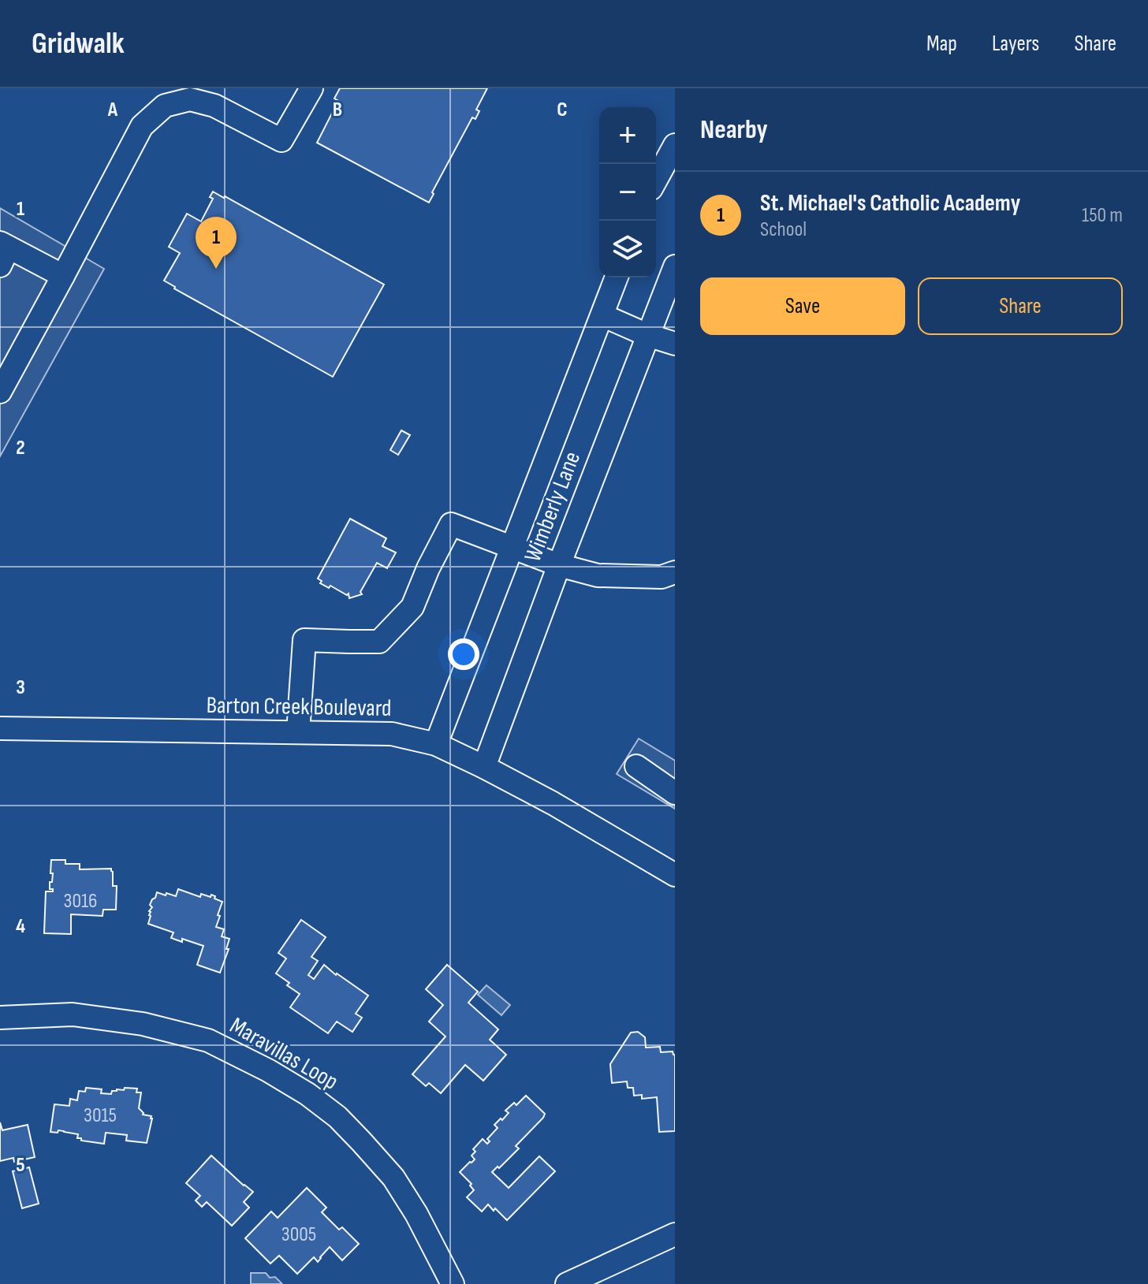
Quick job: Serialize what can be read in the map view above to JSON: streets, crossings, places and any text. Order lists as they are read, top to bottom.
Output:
{
  "streets": {
    "street": ["Wimberly Lane", "Barton Creek Boulevard", "Maravillas Loop"]
  },
  "crossings": [
    ["Wimberly Lane", "Barton Creek Boulevard"]
  ],
  "house_numbers": ["3016", "3015", "3005"],
  "page": {
    "header": "Gridwalk",
    "nav": ["Map", "Layers", "Share"],
    "heading": "Nearby",
    "map_buttons": ["+", "−"],
    "list": [
      {
        "mark": "1",
        "name": "St. Michael's Catholic Academy",
        "note": "School",
        "value": "150 m"
      }
    ],
    "pins": "1",
    "buttons": ["Save", "Share"]
  },
  "grid": {
    "columns": ["A", "B", "C"],
    "rows": [
      "1",
      "2",
      "3",
      "4",
      "5"
    ]
  }
}
